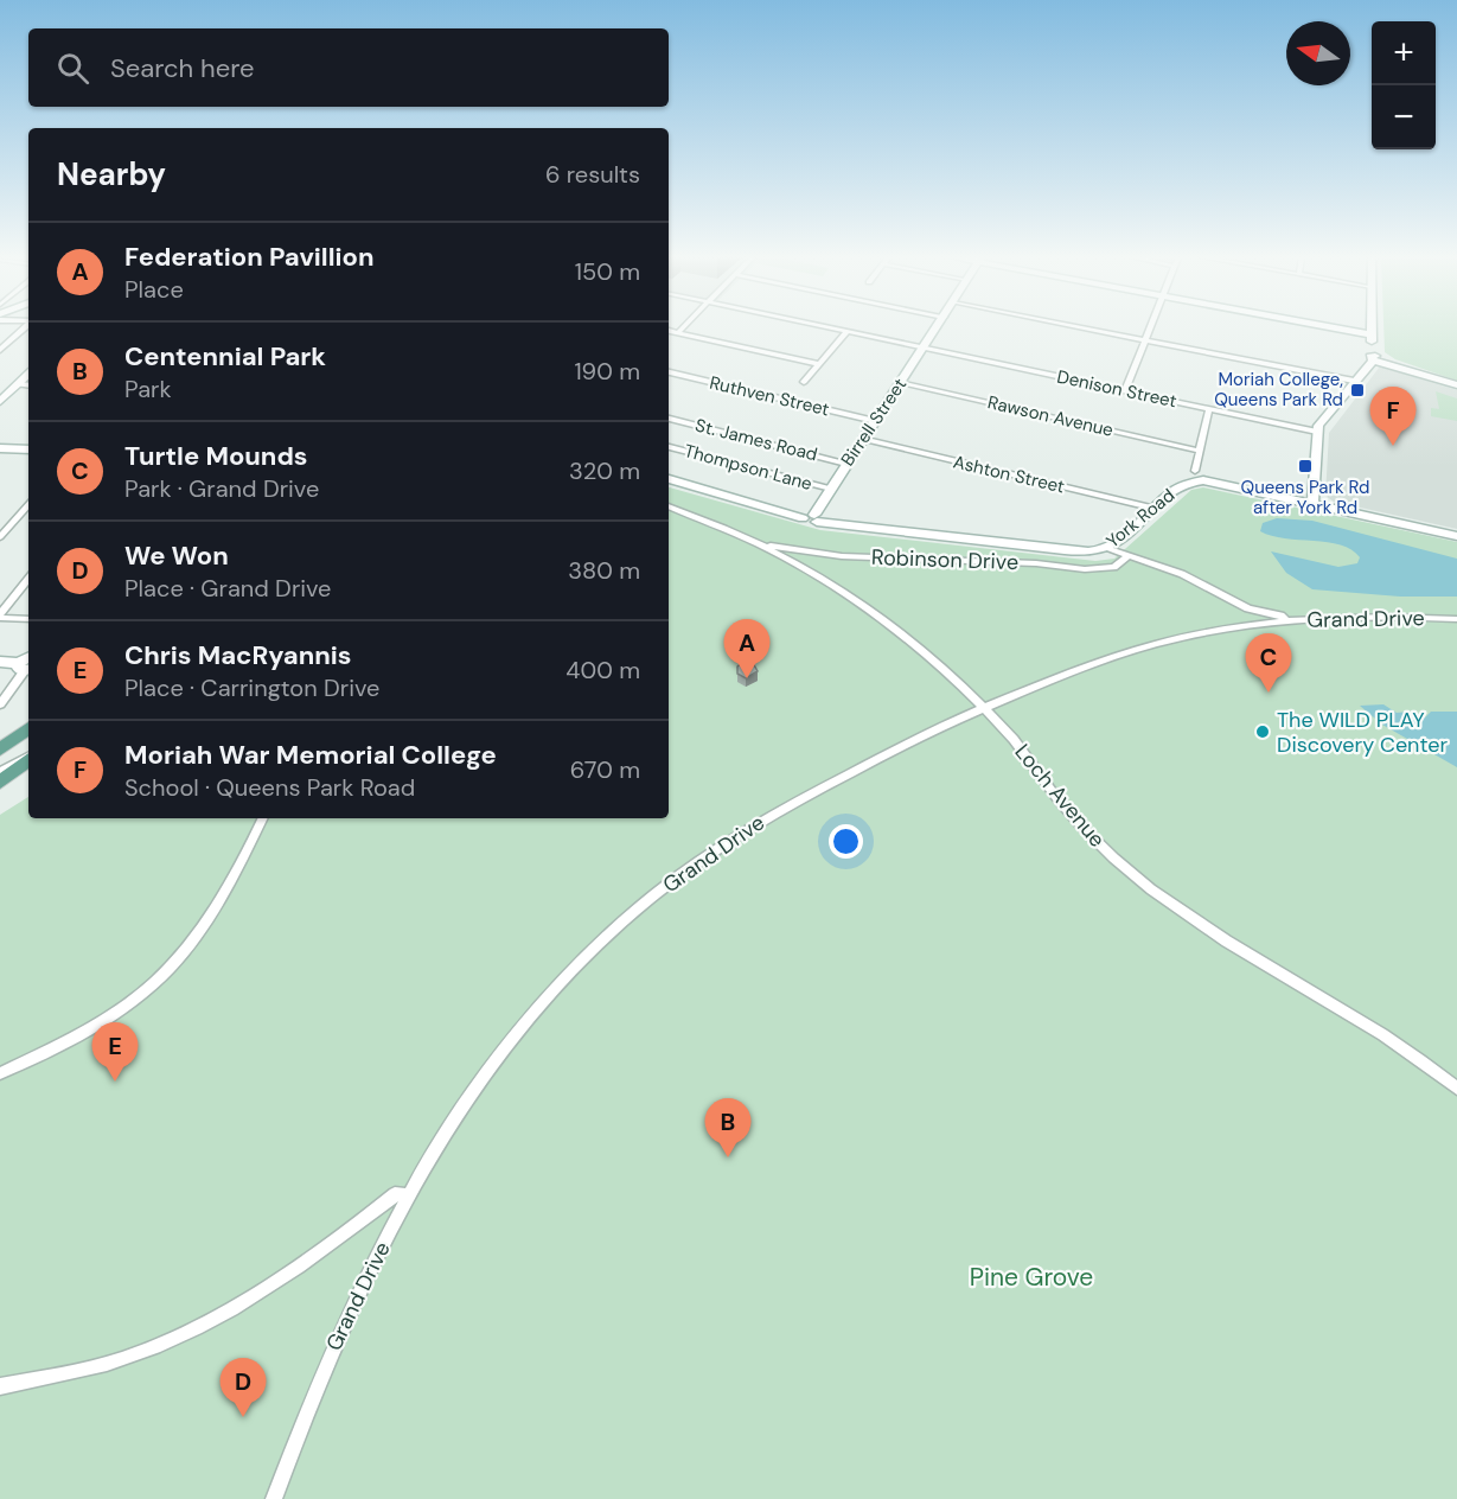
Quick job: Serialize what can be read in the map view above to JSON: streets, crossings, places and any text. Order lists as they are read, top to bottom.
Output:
{
  "streets": {
    "main road": ["Birrell Street", "York Road"],
    "street": [
      "Denison Street",
      "Ruthven Street",
      "Rawson Avenue",
      "St. James Road",
      "Thompson Lane",
      "Ashton Street",
      "Robinson Drive",
      "Grand Drive",
      "Loch Avenue"
    ]
  },
  "crossings": [
    ["Denison Street", "Birrell Street"],
    ["Ruthven Street", "Birrell Street"],
    ["Rawson Avenue", "Birrell Street"],
    ["Birrell Street", "St. James Road"],
    ["Birrell Street", "Thompson Lane"],
    ["Birrell Street", "Ashton Street"],
    ["Birrell Street", "York Road"],
    ["Ashton Street", "York Road"],
    ["Robinson Drive", "Loch Avenue"],
    ["Grand Drive", "Loch Avenue"]
  ],
  "parks": ["Pine Grove"],
  "places": {
    "transit": ["Moriah College, Queens Park Rd", "Queens Park Rd after York Rd"],
    "other": ["The WILD PLAY Discovery Center"]
  },
  "north": "left",
  "page": {
    "map_buttons": ["+", "−"],
    "search": "Search here",
    "heading": ["Nearby", "6 results"],
    "list": [
      {
        "mark": "A",
        "name": "Federation Pavillion",
        "note": "Place",
        "value": "150 m"
      },
      {
        "mark": "B",
        "name": "Centennial Park",
        "note": "Park",
        "value": "190 m"
      },
      {
        "mark": "C",
        "name": "Turtle Mounds",
        "note": "Park · Grand Drive",
        "value": "320 m"
      },
      {
        "mark": "D",
        "name": "We Won",
        "note": "Place · Grand Drive",
        "value": "380 m"
      },
      {
        "mark": "E",
        "name": "Chris MacRyannis",
        "note": "Place · Carrington Drive",
        "value": "400 m"
      },
      {
        "mark": "F",
        "name": "Moriah War Memorial College",
        "note": "School · Queens Park Road",
        "value": "670 m"
      }
    ],
    "pins": [
      "F",
      "A",
      "C",
      "E",
      "B",
      "D"
    ]
  }
}
